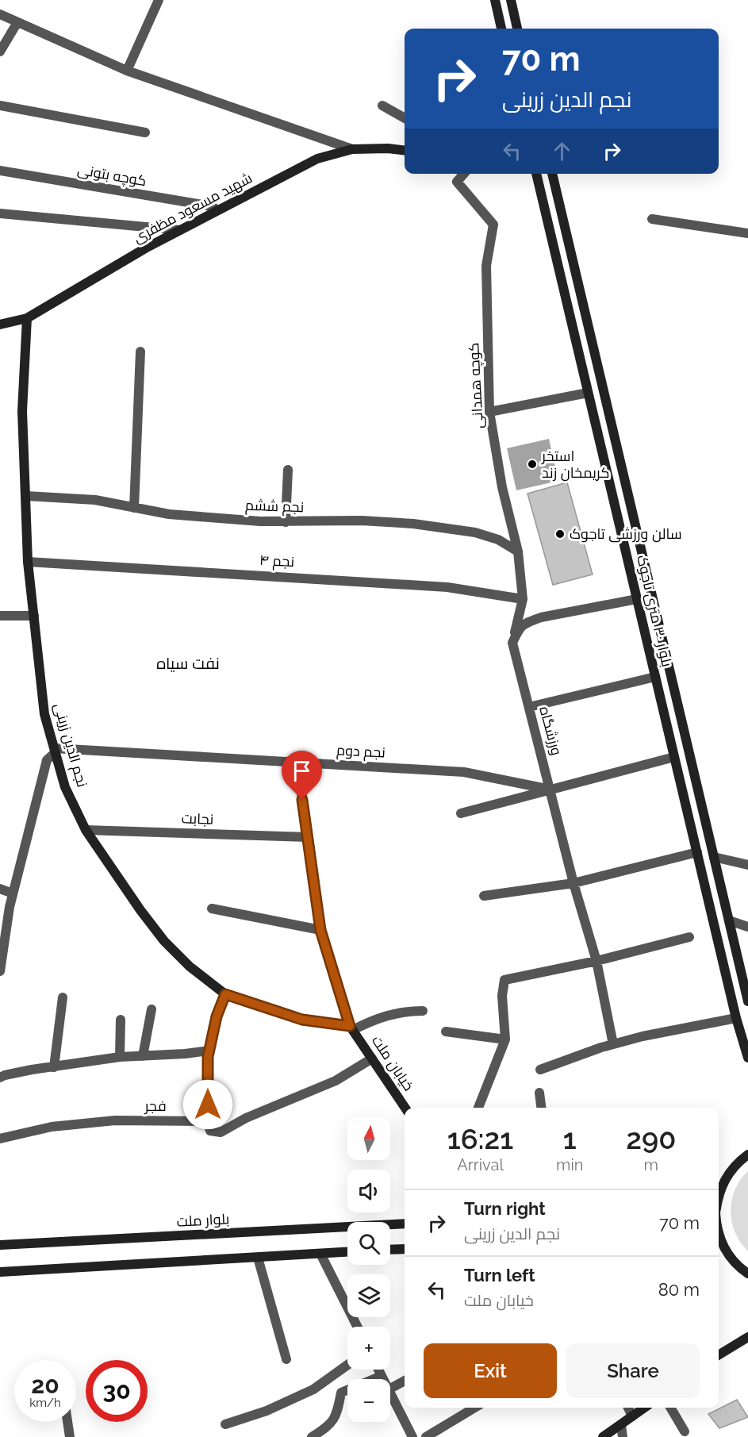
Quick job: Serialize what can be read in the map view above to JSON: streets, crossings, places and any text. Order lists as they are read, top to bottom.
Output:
{
  "streets": {
    "main road": [
      "شهید مسعود مظفری",
      "بلوار ۳۰ متری تاجوک",
      "نجم الدین زرینی",
      "خیابان ملت",
      "بلوار ملت"
    ],
    "street": [
      "کوچه بتونی",
      "کوچه همدانی",
      "نجم ششم",
      "نجم ۴",
      "ورزشگاه",
      "نجم دوم",
      "نجابت",
      "فجر"
    ]
  },
  "crossings": [
    ["کوچه بتونی", "شهید مسعود مظفری"],
    ["شهید مسعود مظفری", "نجم الدین زرینی"],
    ["کوچه همدانی", "نجم ششم"],
    ["کوچه همدانی", "نجم ۴"],
    ["کوچه همدانی", "ورزشگاه"],
    ["نجم ششم", "نجم الدین زرینی"],
    ["نجم ۴", "نجم الدین زرینی"],
    ["ورزشگاه", "نجم دوم"],
    ["نجم الدین زرینی", "نجم دوم"],
    ["نجم الدین زرینی", "نجابت"],
    ["نجم الدین زرینی", "خیابان ملت"],
    ["نجابت", "خیابان ملت"]
  ],
  "districts": ["نفت سیاه"],
  "places": ["استخر کریمخان زند", "سالن ورزشی تاجوک"],
  "north": "top",
  "page": {
    "turn": ["70 m", "نجم الدین زرینی"],
    "eta": [
      "16:21",
      "Arrival",
      "1",
      "min",
      "290",
      "m"
    ],
    "map_buttons": ["+", "−"],
    "list": [
      {
        "name": "Turn right",
        "note": "نجم الدین زرینی",
        "value": "70 m"
      },
      {
        "name": "Turn left",
        "note": "خیابان ملت",
        "value": "80 m"
      }
    ],
    "buttons": ["Exit", "Share"],
    "speed": "20 km/h",
    "limit": "30"
  }
}
